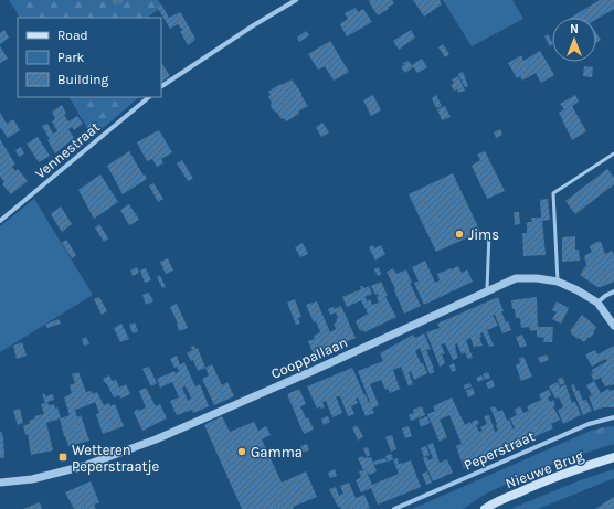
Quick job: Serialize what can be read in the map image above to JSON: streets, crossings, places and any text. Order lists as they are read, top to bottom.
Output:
{
  "streets": {
    "main road": ["Nieuwe Brug"],
    "street": ["Vennestraat", "Cooppallaan", "Peperstraat"]
  },
  "places": {
    "other": ["Jims", "Gamma"],
    "transit": ["Wetteren Peperstraatje"]
  },
  "legend": ["Road", "Park", "Building"],
  "north": "top"
}
